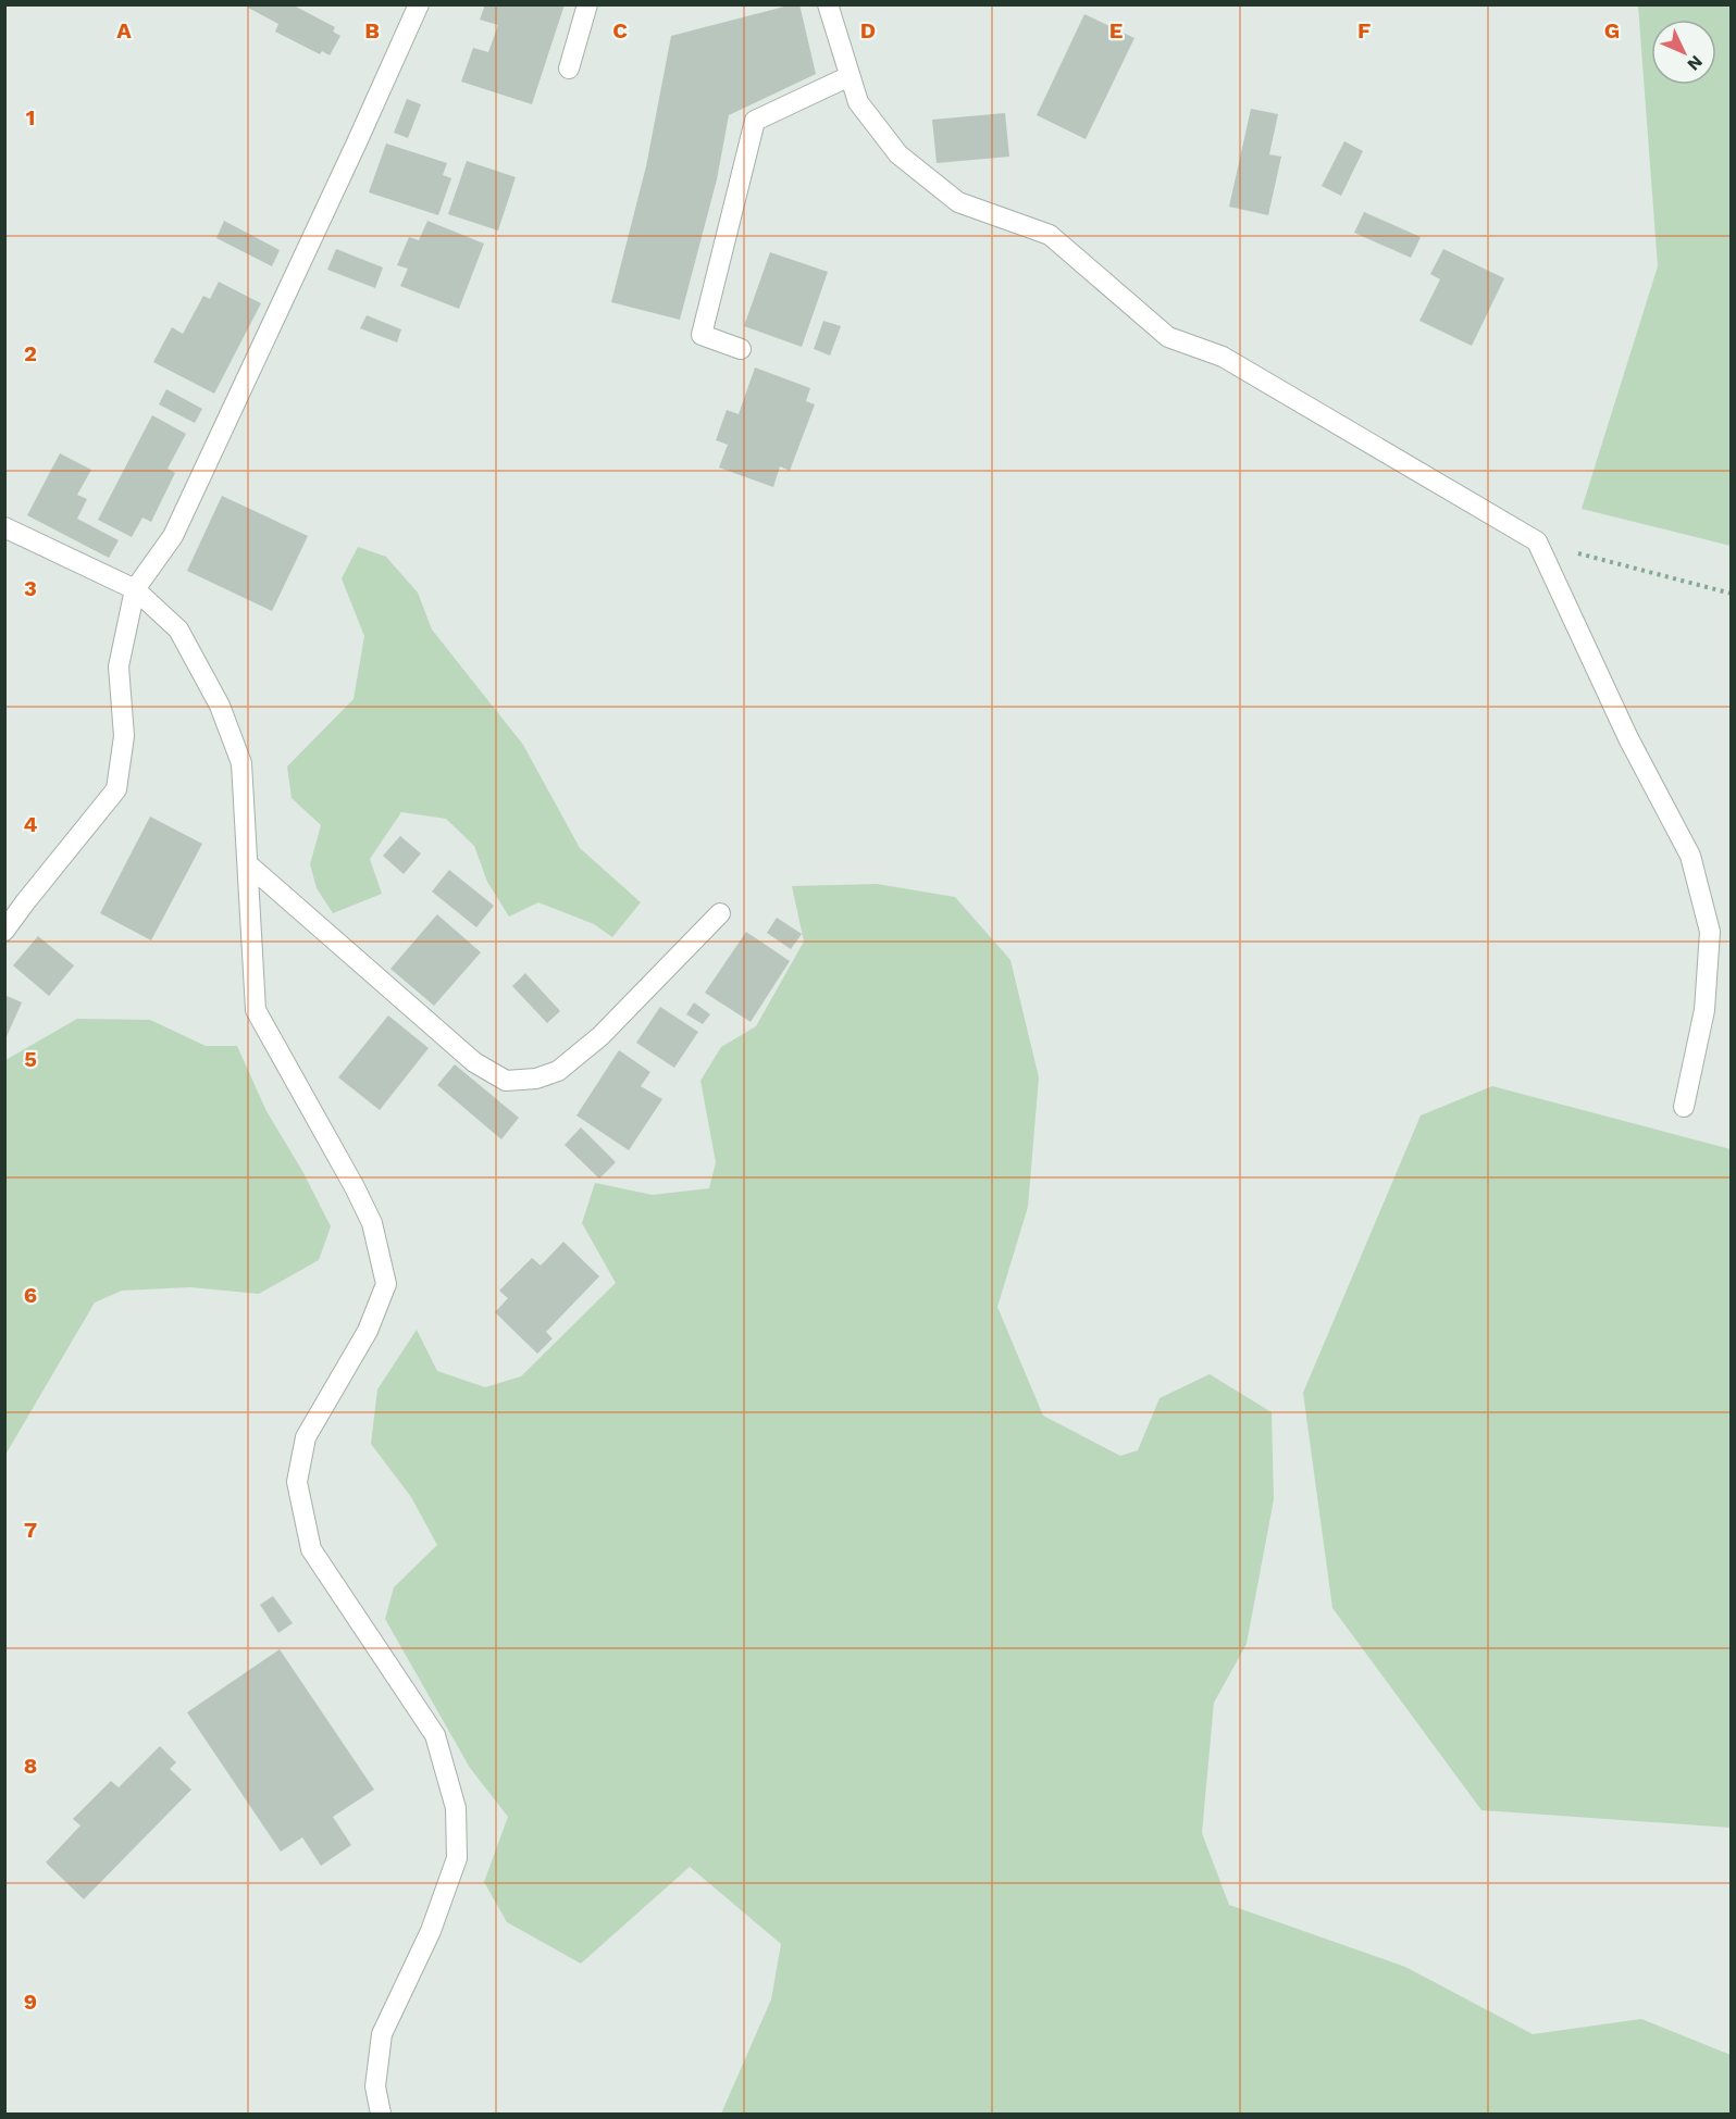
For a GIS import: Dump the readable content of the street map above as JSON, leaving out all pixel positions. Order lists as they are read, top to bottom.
{
  "north": "bottom right",
  "grid": {
    "columns": [
      "A",
      "B",
      "C",
      "D",
      "E",
      "F",
      "G"
    ],
    "rows": [
      "1",
      "2",
      "3",
      "4",
      "5",
      "6",
      "7",
      "8",
      "9"
    ]
  }
}
